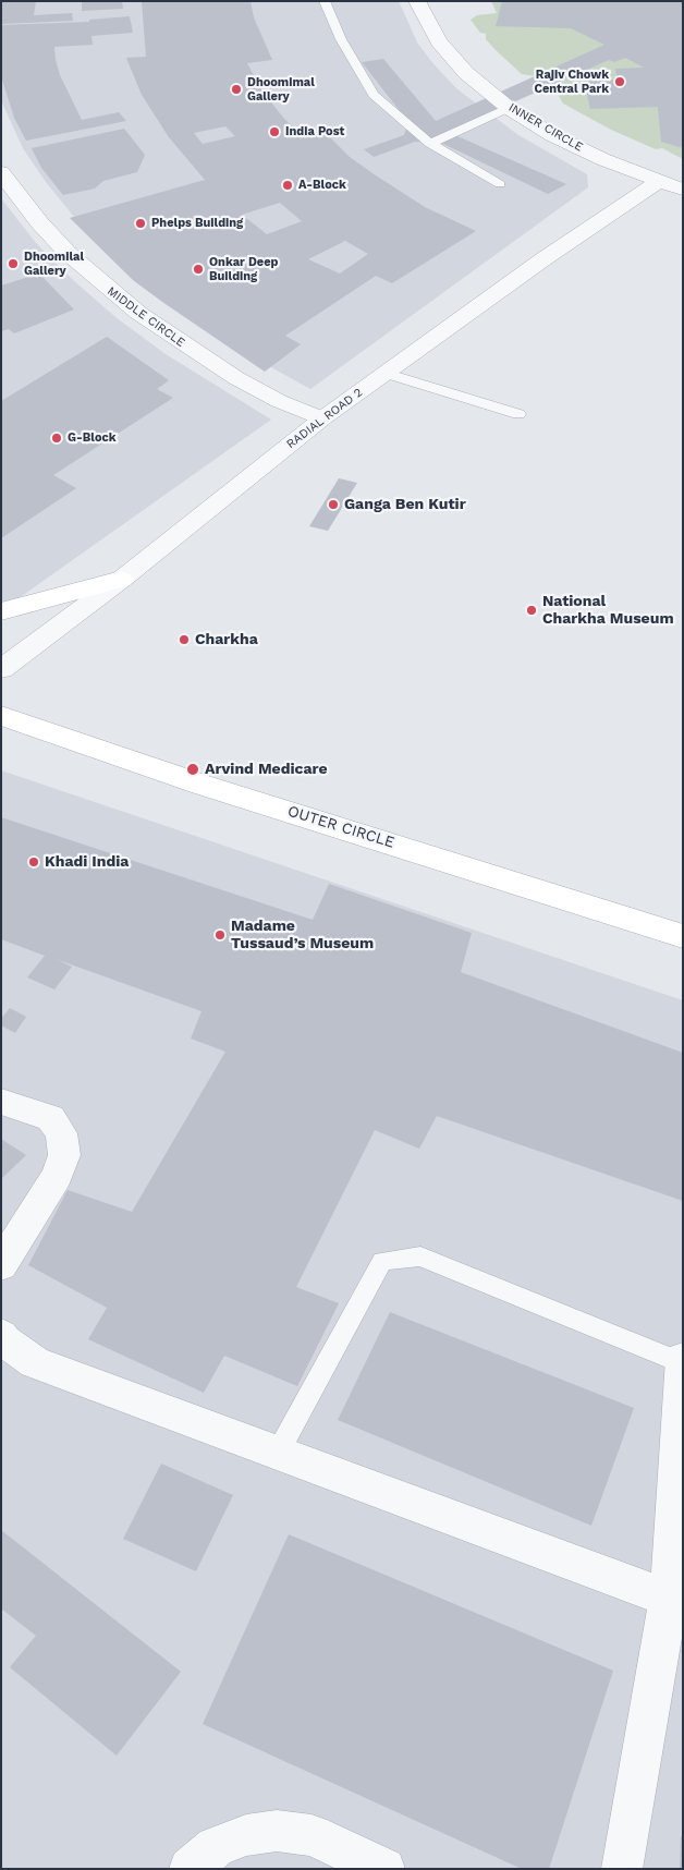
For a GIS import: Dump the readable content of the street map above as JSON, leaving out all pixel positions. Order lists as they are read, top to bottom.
{
  "streets": {
    "main road": ["OUTER CIRCLE"],
    "street": ["INNER CIRCLE", "MIDDLE CIRCLE", "RADIAL ROAD 2"]
  },
  "crossings": [
    ["INNER CIRCLE", "RADIAL ROAD 2"],
    ["MIDDLE CIRCLE", "RADIAL ROAD 2"]
  ],
  "places": [
    "Rajiv Chowk Central Park",
    "Dhoomimal Gallery",
    "India Post",
    "A-Block",
    "Phelps Building",
    "Dhoomilal Gallery",
    "Onkar Deep Building",
    "G-Block",
    "Ganga Ben Kutir",
    "National Charkha Museum",
    "Charkha",
    "Arvind Medicare",
    "Khadi India",
    "Madame Tussaud’s Museum"
  ]
}
